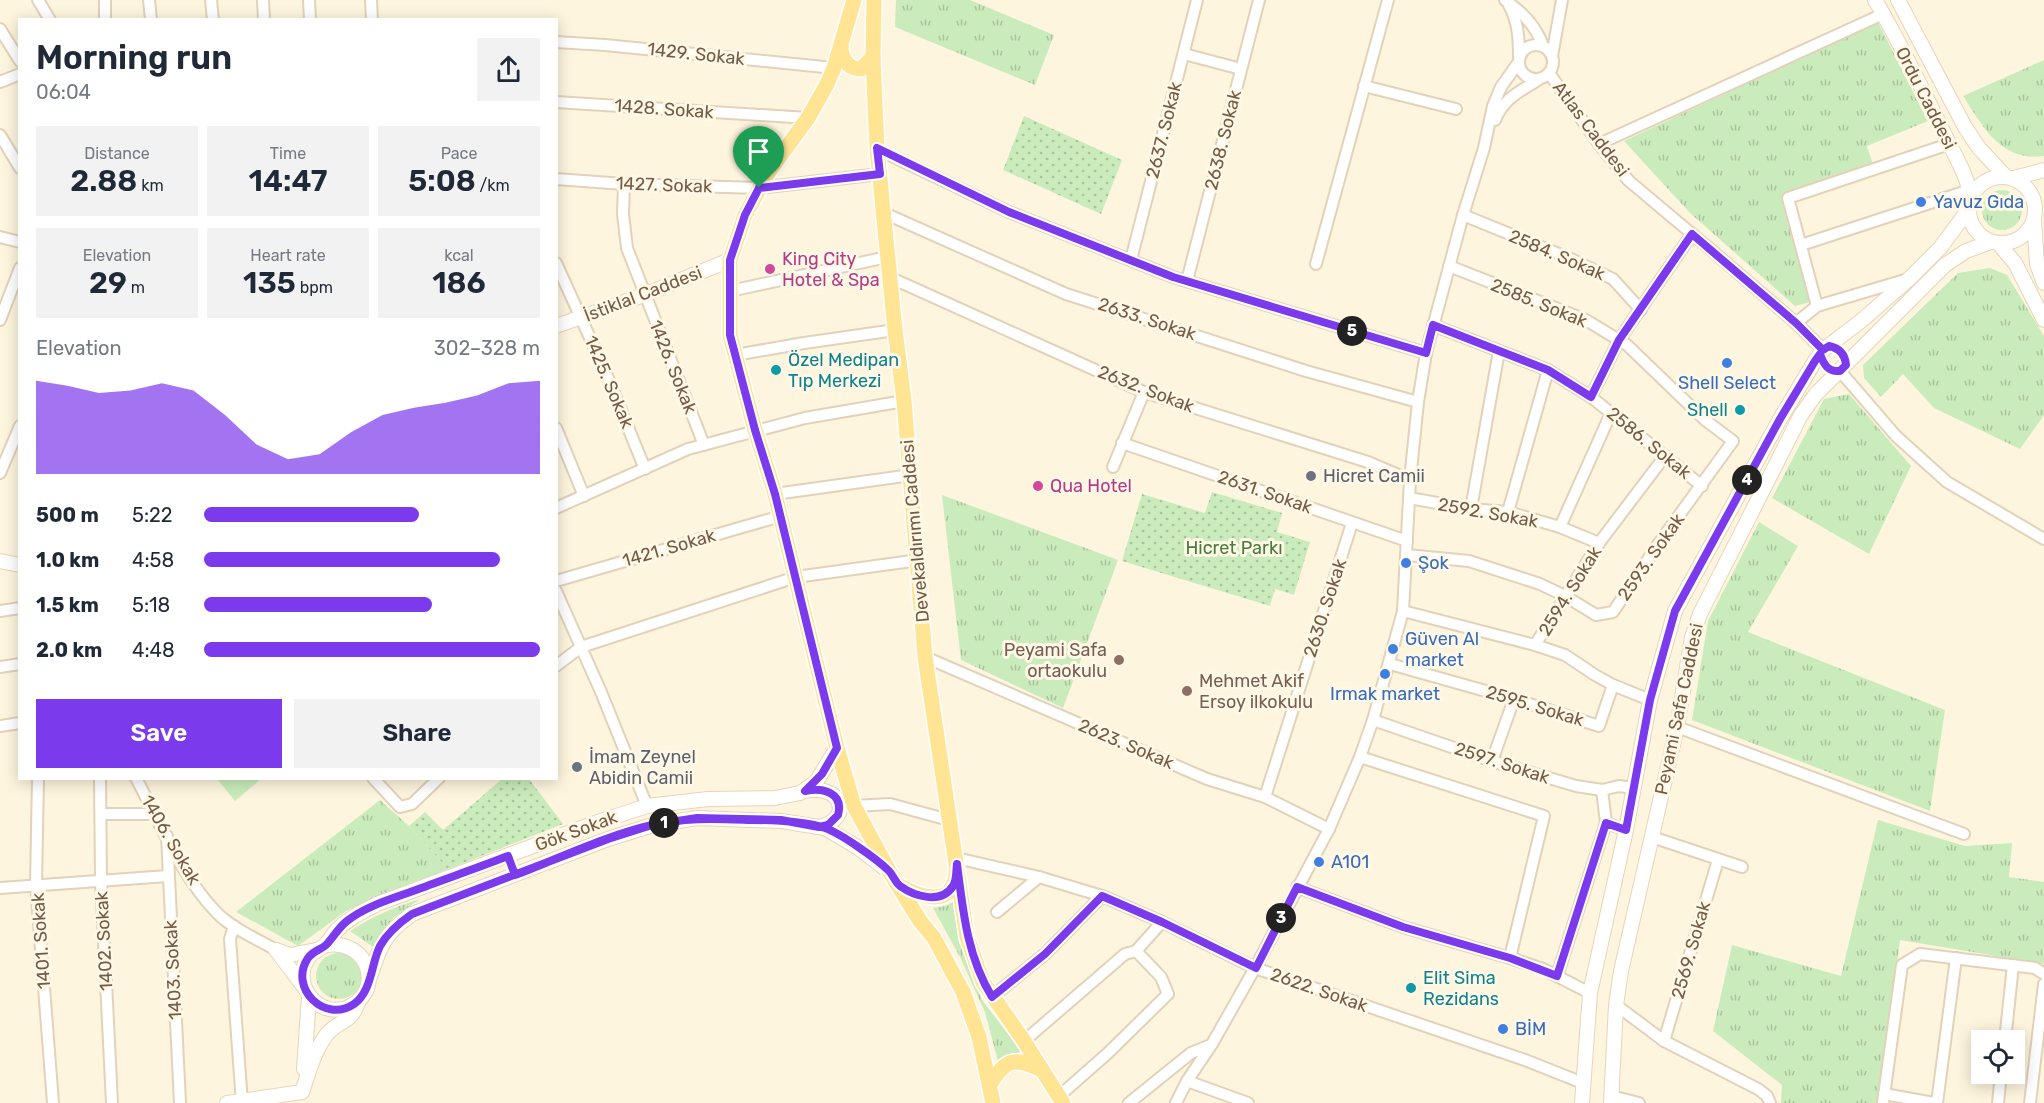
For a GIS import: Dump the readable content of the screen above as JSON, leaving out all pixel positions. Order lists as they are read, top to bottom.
{
  "streets": {
    "main road": [
      "Ordu Caddesi",
      "İstiklal Caddesi",
      "Devekaldırımı Caddesi",
      "Peyami Safa Caddesi",
      "Gök Sokak"
    ],
    "street": [
      "1429. Sokak",
      "1428. Sokak",
      "Atlas Caddesi",
      "2637. Sokak",
      "2638. Sokak",
      "1427. Sokak",
      "2584. Sokak",
      "2585. Sokak",
      "2633. Sokak",
      "1426. Sokak",
      "1425. Sokak",
      "2632. Sokak",
      "2586. Sokak",
      "2631. Sokak",
      "2592. Sokak",
      "1421. Sokak",
      "2593. Sokak",
      "2594. Sokak",
      "2630. Sokak",
      "2595. Sokak",
      "2623. Sokak",
      "2597. Sokak",
      "1406. Sokak",
      "1401. Sokak",
      "1402. Sokak",
      "2569. Sokak",
      "1403. Sokak",
      "2622. Sokak"
    ]
  },
  "crossings": [
    ["Ordu Caddesi", "Peyami Safa Caddesi"],
    ["Atlas Caddesi", "Peyami Safa Caddesi"],
    ["1427. Sokak", "1426. Sokak"],
    ["1427. Sokak", "Devekaldırımı Caddesi"],
    ["İstiklal Caddesi", "1426. Sokak"],
    ["İstiklal Caddesi", "1425. Sokak"],
    ["2585. Sokak", "2593. Sokak"],
    ["2633. Sokak", "Devekaldırımı Caddesi"],
    ["2632. Sokak", "Devekaldırımı Caddesi"],
    ["2586. Sokak", "2593. Sokak"],
    ["2586. Sokak", "2594. Sokak"],
    ["2631. Sokak", "2630. Sokak"],
    ["2592. Sokak", "2594. Sokak"],
    ["Devekaldırımı Caddesi", "2623. Sokak"],
    ["Devekaldırımı Caddesi", "2622. Sokak"],
    ["2593. Sokak", "2594. Sokak"],
    ["2630. Sokak", "2623. Sokak"],
    ["Peyami Safa Caddesi", "2597. Sokak"],
    ["Peyami Safa Caddesi", "2622. Sokak"],
    ["1406. Sokak", "1403. Sokak"]
  ],
  "parks": ["Hicret Parkı"],
  "places": [
    "Yavuz Gıda",
    "King City Hotel & Spa",
    "Shell Select",
    "Özel Medipan Tıp Merkezi",
    "Shell",
    "Hicret Camii",
    "Qua Hotel",
    "Şok",
    "Güven Al market",
    "Peyami Safa ortaokulu",
    "Irmak market",
    "Mehmet Akif Ersoy ilkokulu",
    "İmam Zeynel Abidin Camii",
    "A101",
    "Elit Sima Rezidans",
    "BİM"
  ],
  "page": {
    "heading": ["Morning run", "06:04"],
    "stats": [
      ["Distance", "2.88 km"],
      ["Time", "14:47"],
      ["Pace", "5:08 /km"],
      ["Elevation", "29 m"],
      ["Heart rate", "135 bpm"],
      ["kcal", "186"]
    ],
    "pins": [
      "5",
      "4",
      "1",
      "3"
    ],
    "chart": ["Elevation", "302–328 m"],
    "list": [
      {
        "name": "500 m",
        "note": "5:22"
      },
      {
        "name": "1.0 km",
        "note": "4:58"
      },
      {
        "name": "1.5 km",
        "note": "5:18"
      },
      {
        "name": "2.0 km",
        "note": "4:48"
      }
    ],
    "buttons": ["Save", "Share"]
  }
}
